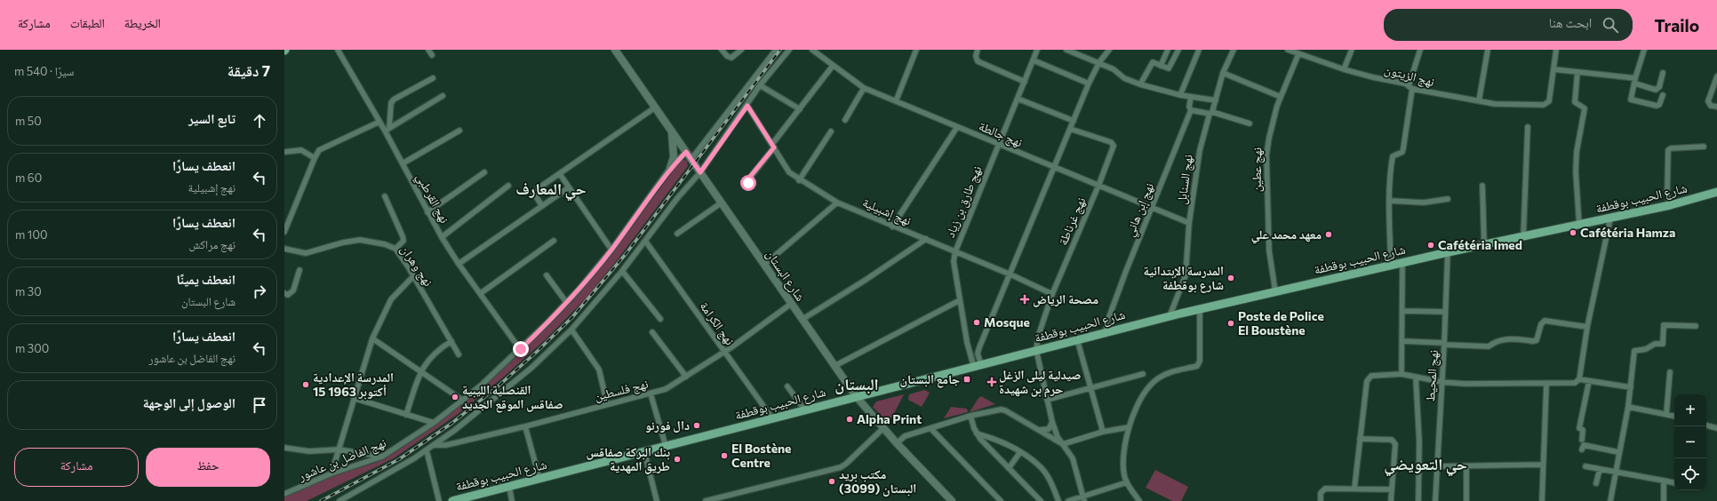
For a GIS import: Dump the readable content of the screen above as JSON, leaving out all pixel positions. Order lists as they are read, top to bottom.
{
  "streets": {
    "main road": ["شارع الحبيب بوقطفة", "شارع البستان"],
    "street": [
      "نهج الزيتون",
      "نهج جالطة",
      "نهج عطين",
      "نهج السنابل",
      "نهج القرطبي",
      "نهج طارق بن زياد",
      "نهج إبن هاني",
      "نهج إشبيلية",
      "نهج غرناطة",
      "نهج وهران",
      "نهج الكرامة",
      "نهج المحيط",
      "نهج فلسطين",
      "نهج الفاضل بن عاشور"
    ]
  },
  "crossings": [
    ["نهج الزيتون", "نهج عطين"],
    ["نهج جالطة", "نهج السنابل"],
    ["نهج جالطة", "نهج طارق بن زياد"],
    ["نهج جالطة", "نهج إبن هاني"],
    ["نهج جالطة", "نهج غرناطة"],
    ["نهج عطين", "شارع الحبيب بوقطفة"],
    ["نهج السنابل", "شارع الحبيب بوقطفة"],
    ["نهج القرطبي", "نهج الفاضل بن عاشور"],
    ["شارع الحبيب بوقطفة", "نهج طارق بن زياد"],
    ["شارع الحبيب بوقطفة", "نهج إبن هاني"],
    ["شارع الحبيب بوقطفة", "نهج غرناطة"],
    ["شارع الحبيب بوقطفة", "شارع البستان"],
    ["شارع الحبيب بوقطفة", "نهج الكرامة"],
    ["شارع الحبيب بوقطفة", "نهج المحيط"],
    ["نهج طارق بن زياد", "نهج إشبيلية"],
    ["نهج إشبيلية", "نهج غرناطة"],
    ["شارع البستان", "نهج فلسطين"],
    ["شارع البستان", "نهج الفاضل بن عاشور"],
    ["نهج الكرامة", "نهج فلسطين"]
  ],
  "districts": ["حي المعارف", "البستان", "حي التعويضي"],
  "places": {
    "other": [
      "Cafétéria Hamza",
      "معهد محمد علي",
      "Cafétéria Imed",
      "المدرسة الإبتدائية شارع بوقطفة",
      "Mosque",
      "Poste de Police El Boustène",
      "المدرسة الإعدادية 15 أكتوبر 1963",
      "القنصلية الليبية صفاقس الموقع الجديد",
      "Alpha Print",
      "دال فورنو",
      "El Bostène Centre",
      "بنك البركة صفاقس طريق المهدية",
      "مكتب بريد البستان (3099)"
    ],
    "health": ["مصحة الرياض", "صيدلية ليلى الزغل حرم بن شهيدة"],
    "transit": ["جامع البستان"]
  },
  "page": {
    "header": "Trailo",
    "search": "ابحث هنا",
    "nav": ["الخريطة", "الطبقات", "مشاركة"],
    "heading": ["7 دقيقة", "سيرًا · 540 m"],
    "list": [
      ["تابع السير", "50 m"],
      ["انعطف يسارًا", "نهج إشبيلية", "60 m"],
      ["انعطف يسارًا", "نهج مراكش", "100 m"],
      ["انعطف يمينًا", "شارع البستان", "30 m"],
      ["انعطف يسارًا", "نهج الفاضل بن عاشور", "300 m"],
      "الوصول إلى الوجهة"
    ],
    "map_buttons": ["+", "−"],
    "buttons": ["حفظ", "مشاركة"]
  }
}
